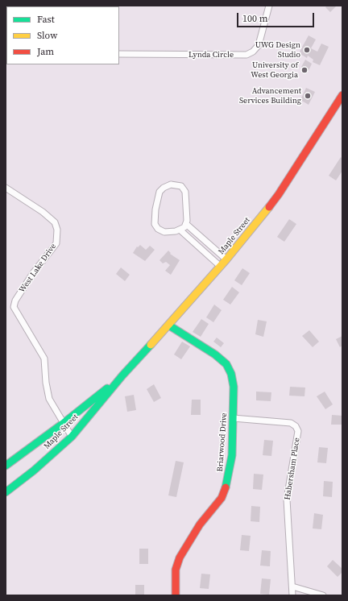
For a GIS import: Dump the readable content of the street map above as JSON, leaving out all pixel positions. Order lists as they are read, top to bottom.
{
  "streets": {
    "main road": ["Maple Street", "Briarwood Drive"],
    "street": ["Lynda Circle", "West Lake Drive", "Habersham Place"]
  },
  "crossings": [
    ["Maple Street", "West Lake Drive"],
    ["Maple Street", "Briarwood Drive"],
    ["Briarwood Drive", "Habersham Place"]
  ],
  "places": ["UWG Design Studio", "University of West Georgia", "Advancement Services Building"],
  "legend": ["Fast", "Slow", "Jam"],
  "scale_bar": "100 m"
}
